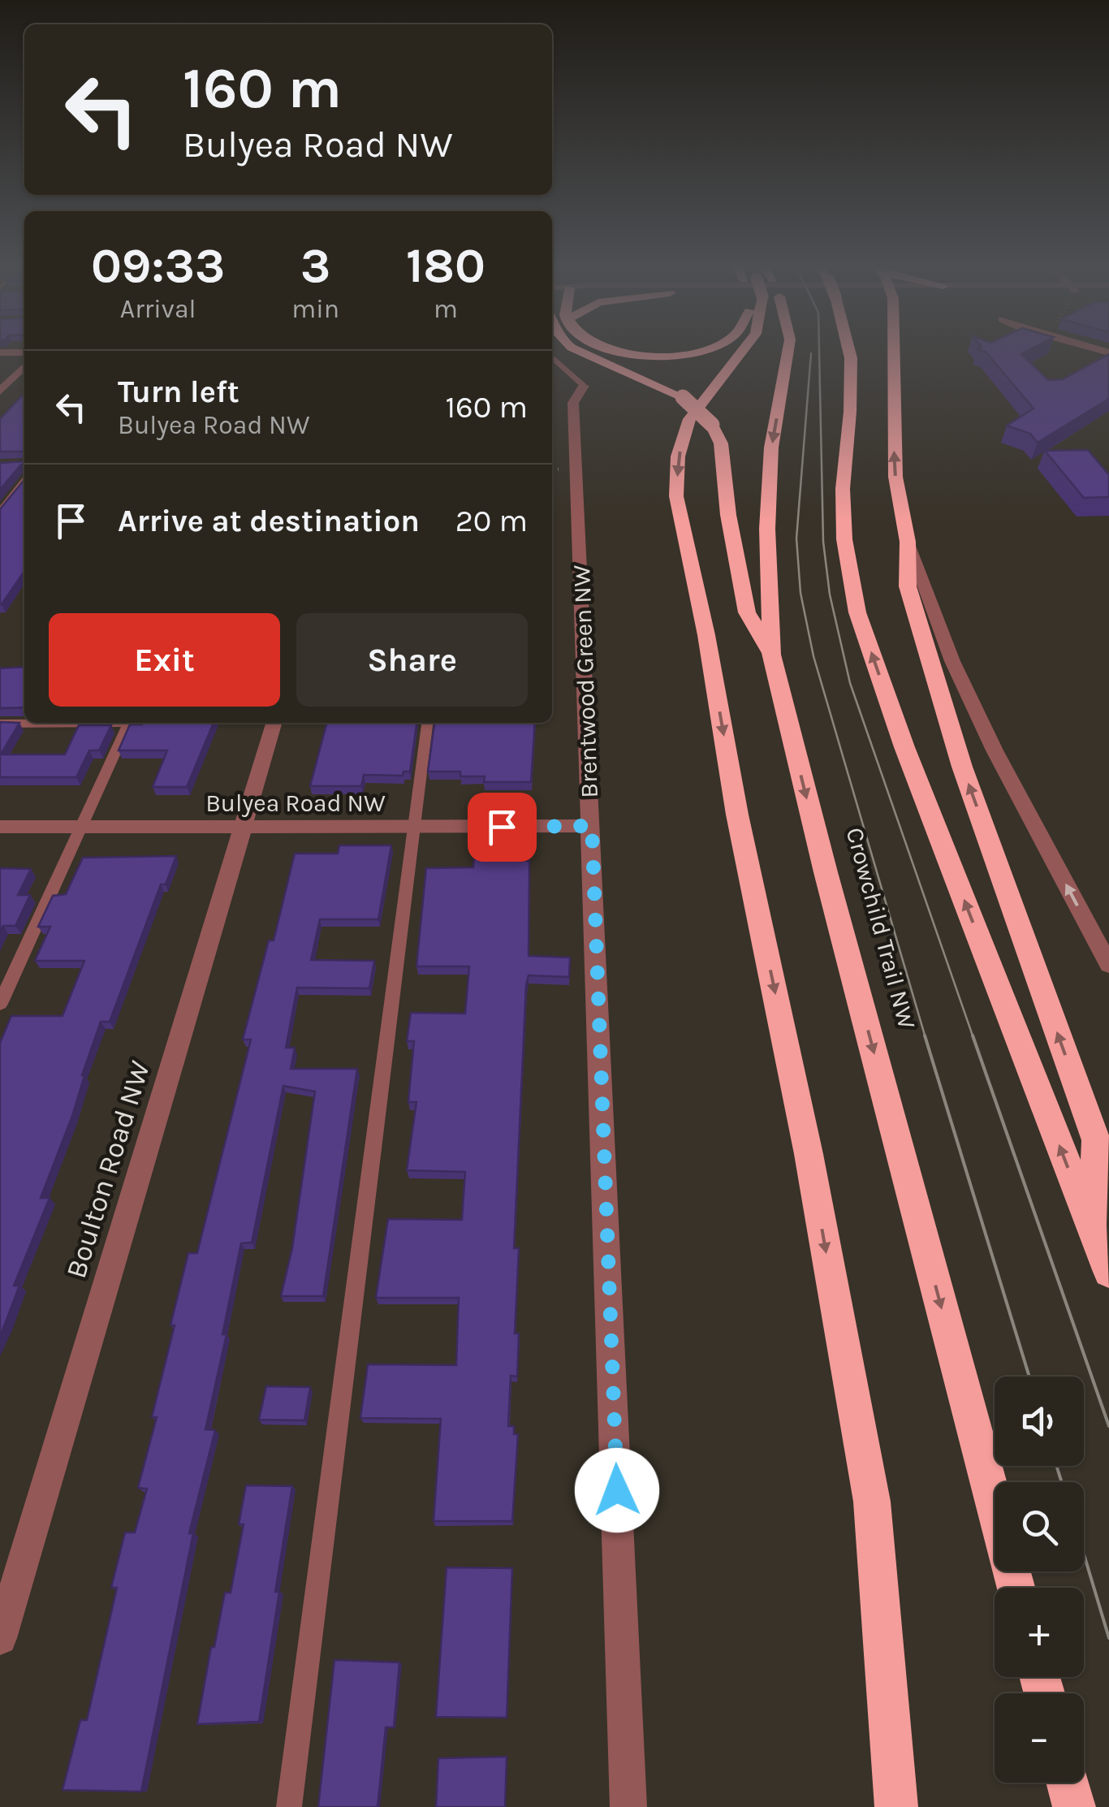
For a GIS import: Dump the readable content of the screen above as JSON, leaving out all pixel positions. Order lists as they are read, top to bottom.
{
  "streets": {
    "highway": ["Crowchild Trail NW"],
    "street": ["Brentwood Green NW", "Bulyea Road NW", "Boulton Road NW"]
  },
  "crossings": [
    ["Brentwood Green NW", "Bulyea Road NW"],
    ["Bulyea Road NW", "Boulton Road NW"]
  ],
  "page": {
    "turn": ["160 m", "Bulyea Road NW"],
    "eta": [
      "09:33",
      "Arrival",
      "3",
      "min",
      "180",
      "m"
    ],
    "list": [
      {
        "name": "Turn left",
        "note": "Bulyea Road NW",
        "value": "160 m"
      },
      {
        "name": "Arrive at destination",
        "value": "20 m"
      }
    ],
    "buttons": ["Exit", "Share"],
    "map_buttons": ["+", "−"]
  }
}
